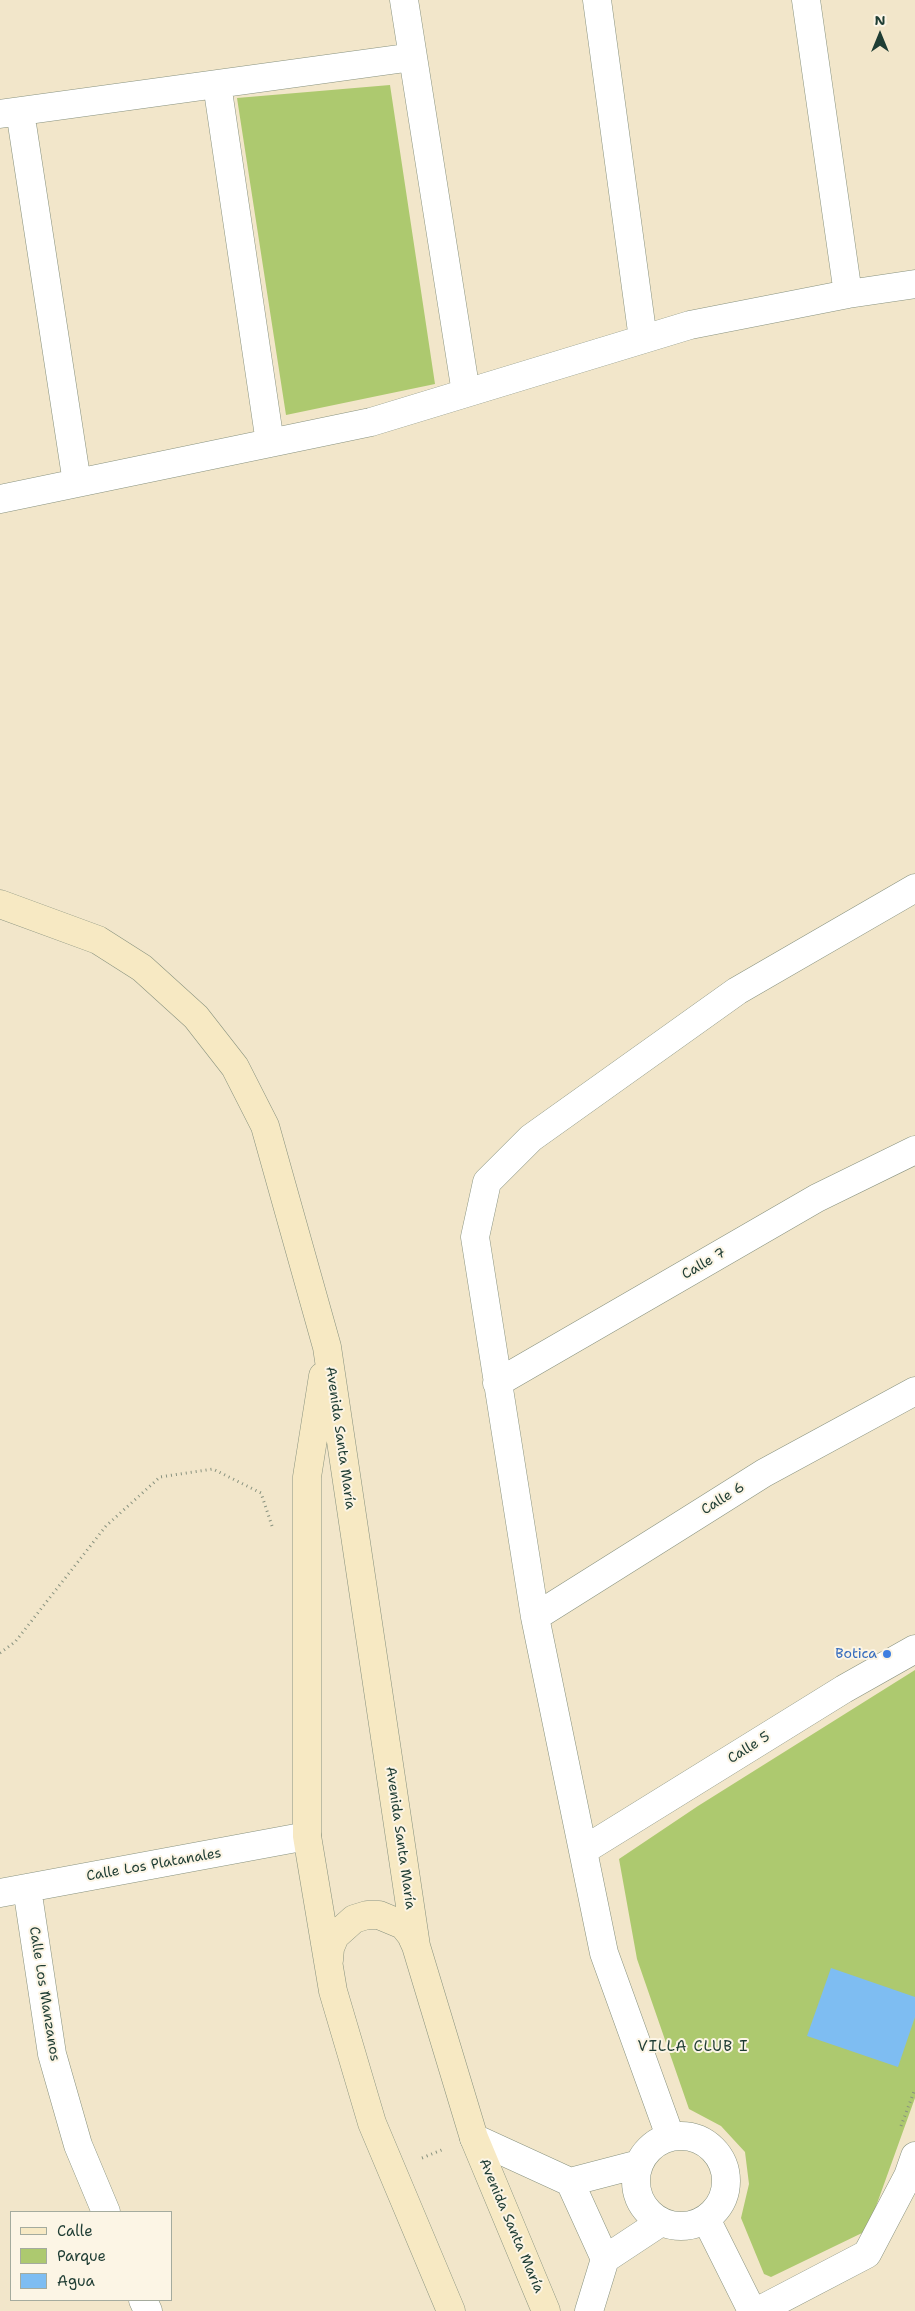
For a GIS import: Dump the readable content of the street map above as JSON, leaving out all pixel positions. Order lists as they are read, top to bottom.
{
  "streets": {
    "main road": ["Avenida Santa María"],
    "street": [
      "Calle 7",
      "Calle 6",
      "Calle 5",
      "Calle Los Platanales",
      "Calle Los Manzanos"
    ]
  },
  "crossings": [
    ["Avenida Santa María", "Calle Los Platanales"],
    ["Calle Los Platanales", "Calle Los Manzanos"]
  ],
  "districts": ["VILLA CLUB I"],
  "places": ["Botica"],
  "legend": ["Calle", "Parque", "Agua"],
  "north": "top"
}
